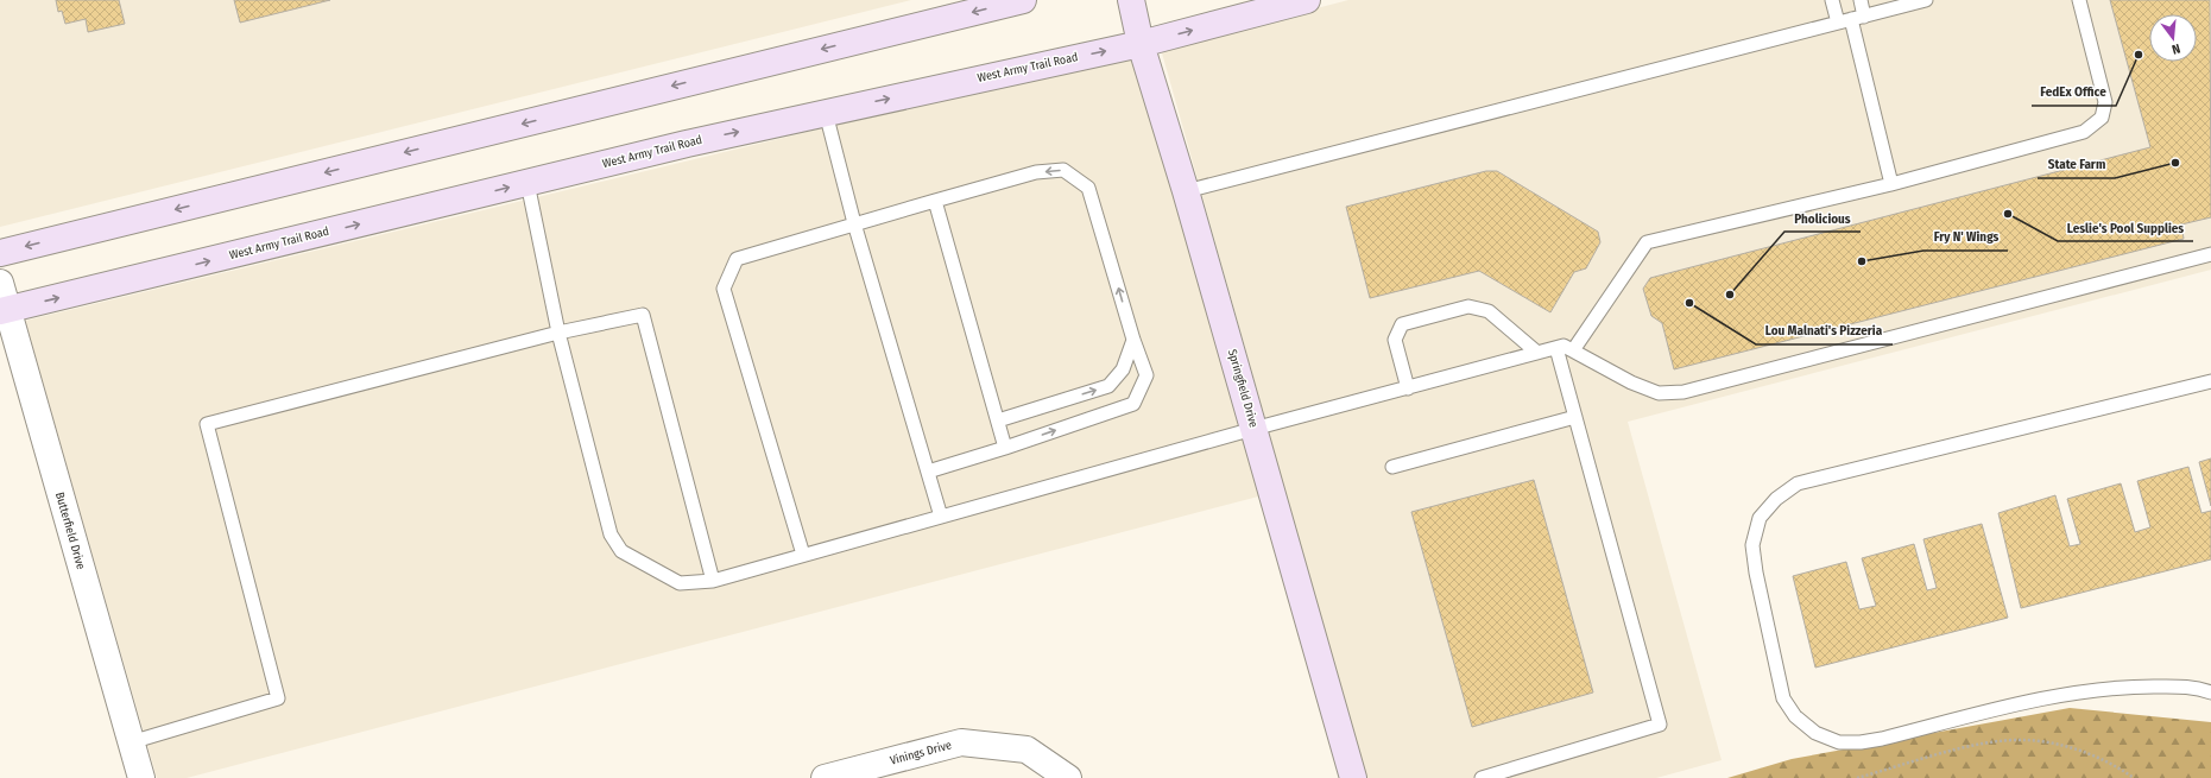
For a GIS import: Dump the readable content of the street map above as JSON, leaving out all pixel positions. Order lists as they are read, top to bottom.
{
  "streets": {
    "main road": ["West Army Trail Road", "Springfield Drive"],
    "street": ["Butterfield Drive", "Vinings Drive"]
  },
  "crossings": [
    ["West Army Trail Road", "Springfield Drive"],
    ["West Army Trail Road", "Butterfield Drive"]
  ],
  "places": [
    "FedEx Office",
    "State Farm",
    "Leslie's Pool Supplies",
    "Fry N' Wings",
    "Pholicious",
    "Lou Malnati's Pizzeria"
  ],
  "north": "bottom"
}
